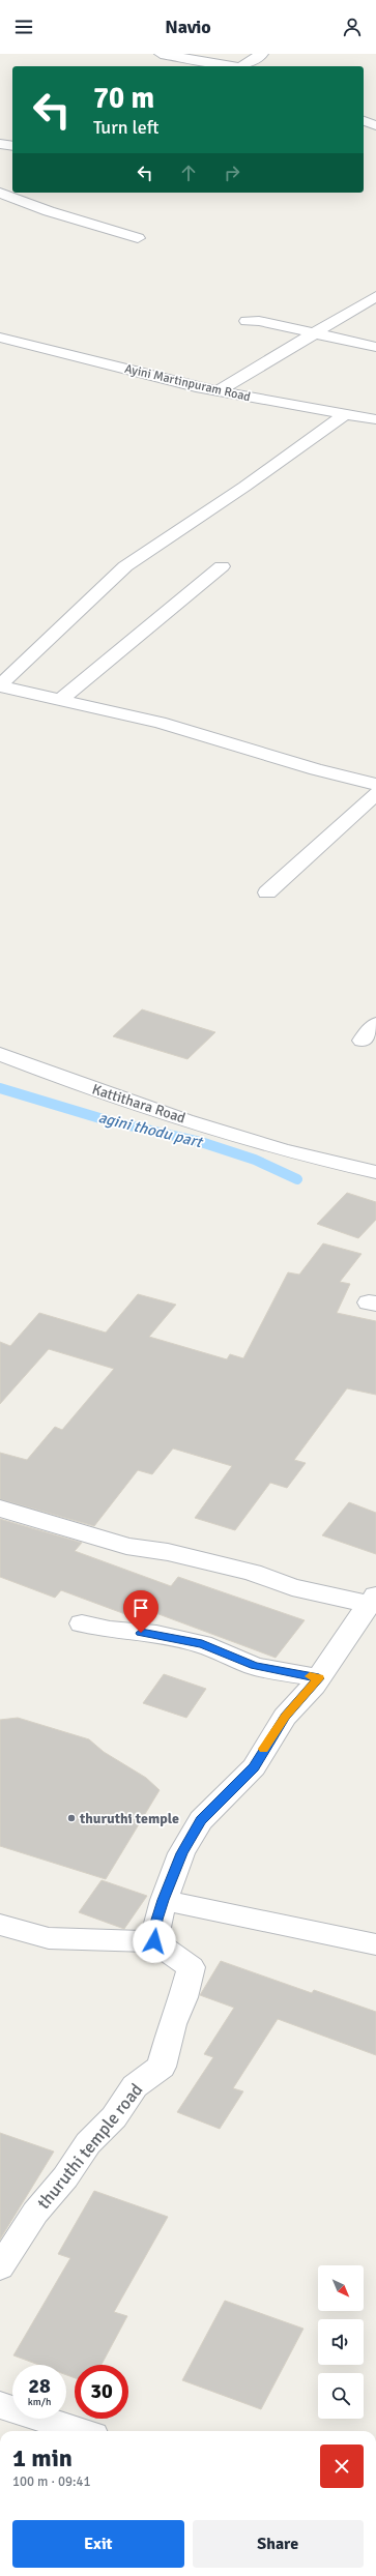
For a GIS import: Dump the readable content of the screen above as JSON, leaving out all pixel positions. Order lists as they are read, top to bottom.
{
  "streets": {
    "street": ["Ayini Martinpuram Road", "Kattithara Road", "thuruthi temple road"]
  },
  "water": ["agini thodu part"],
  "places": ["thuruthi temple"],
  "north": "bottom right",
  "page": {
    "header": "Navio",
    "turn": ["70 m", "Turn left"],
    "speed": "28 km/h",
    "limit": "30",
    "heading": ["1 min", "100 m · 09:41"],
    "buttons": ["Exit", "Share"]
  }
}
